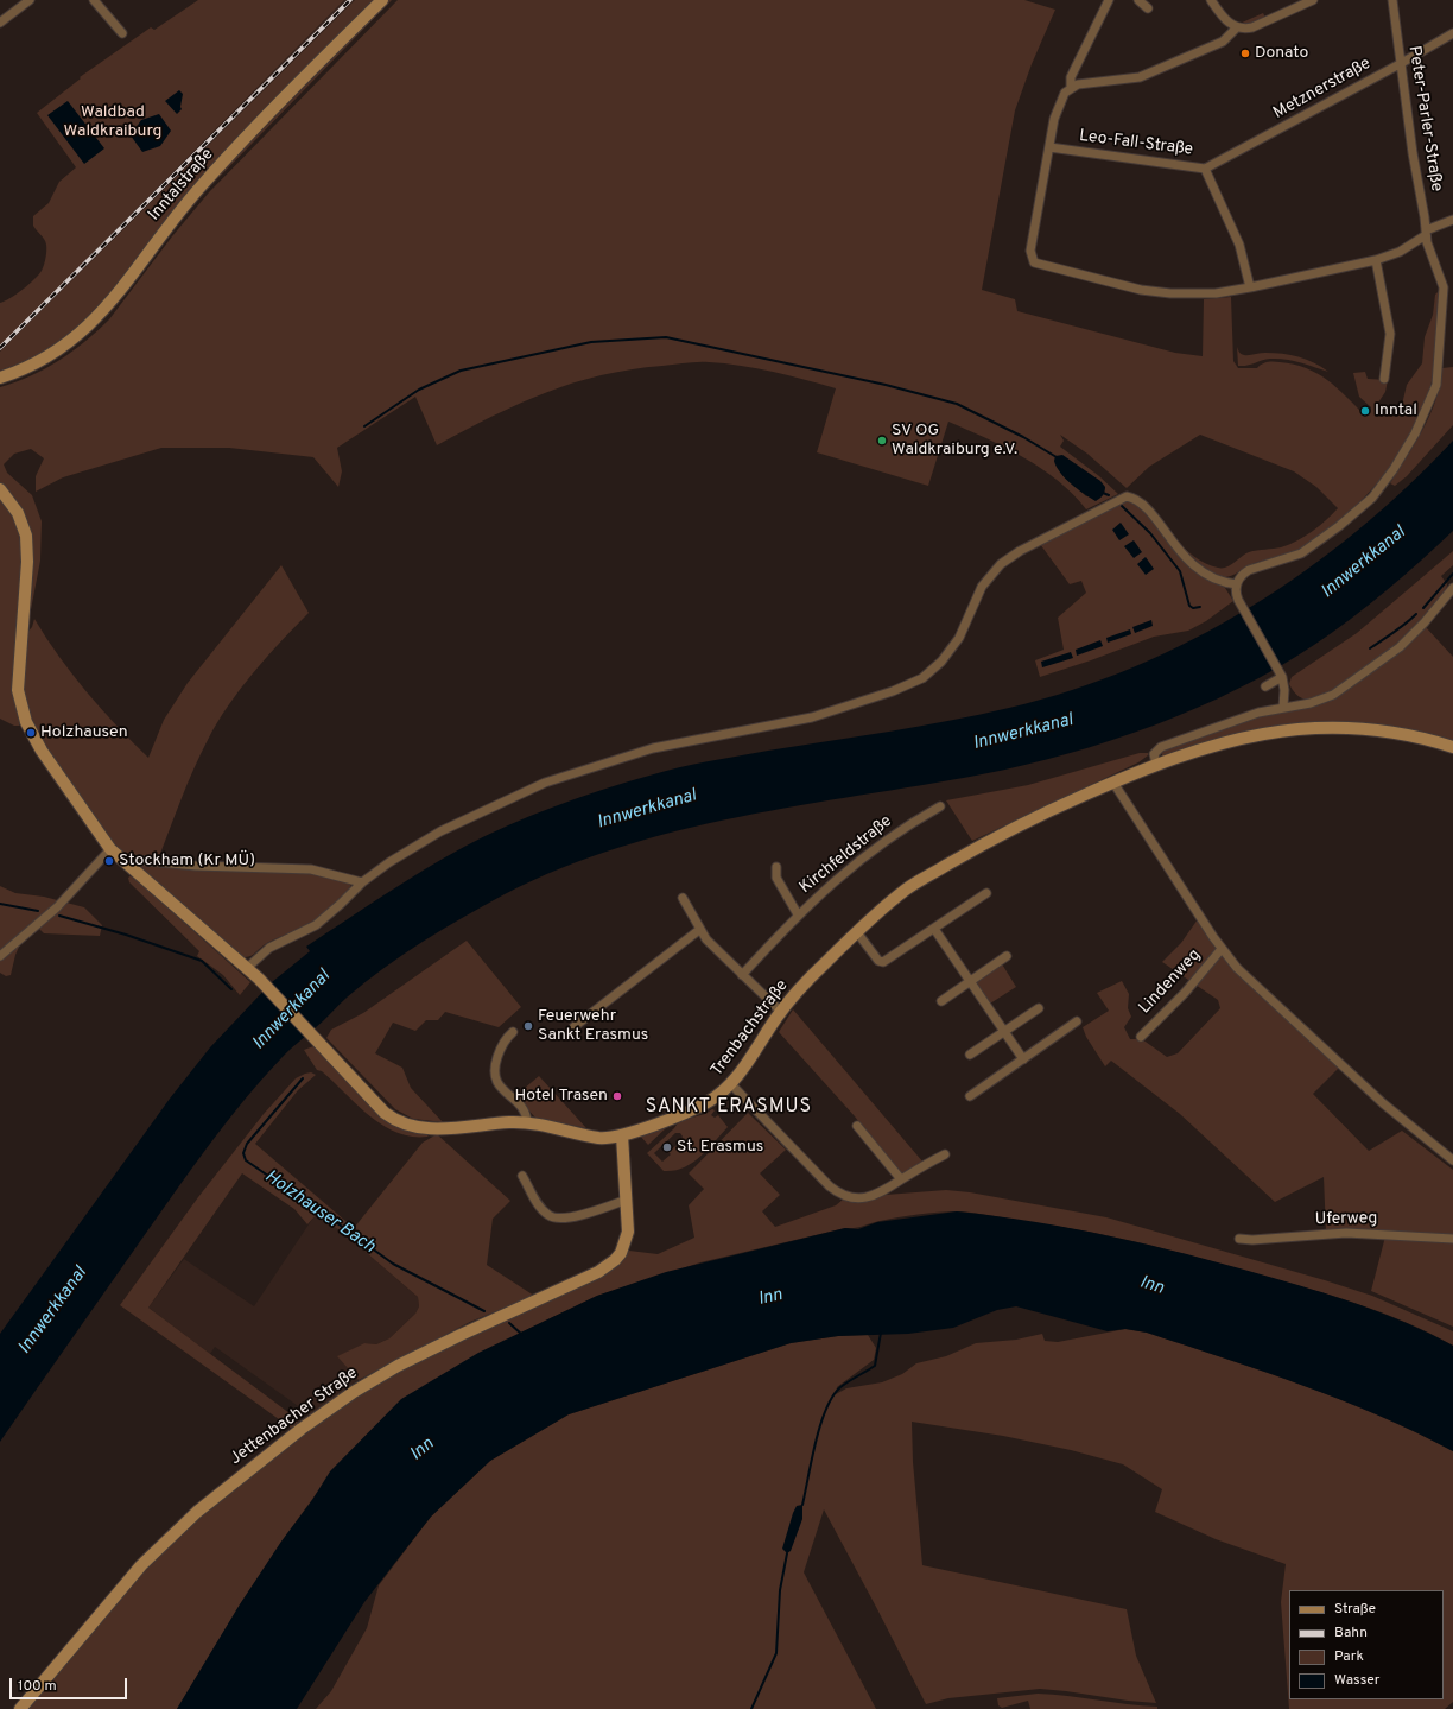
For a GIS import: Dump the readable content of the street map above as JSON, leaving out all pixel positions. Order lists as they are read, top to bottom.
{
  "streets": {
    "street": [
      "Metznerstraße",
      "Peter-Parler-Straße",
      "Leo-Fall-Straße",
      "Inntalstraße",
      "Kirchfeldstraße",
      "Lindenweg",
      "Trenbachstraße",
      "Uferweg",
      "Jettenbacher Straße"
    ]
  },
  "crossings": [
    ["Metznerstraße", "Peter-Parler-Straße"],
    ["Metznerstraße", "Leo-Fall-Straße"],
    ["Trenbachstraße", "Jettenbacher Straße"]
  ],
  "districts": ["SANKT ERASMUS"],
  "water": ["Innwerkkanal", "Holzhauser Bach", "Inn"],
  "parks": ["Waldbad Waldkraiburg"],
  "places": [
    "Donato",
    "Inntal",
    "SV OG Waldkraiburg e.V.",
    "Holzhausen",
    "Stockham (Kr MÜ)",
    "Feuerwehr Sankt Erasmus",
    "Hotel Trasen",
    "St. Erasmus"
  ],
  "legend": [
    "Straße",
    "Bahn",
    "Park",
    "Wasser"
  ],
  "scale_bar": "100 m"
}
